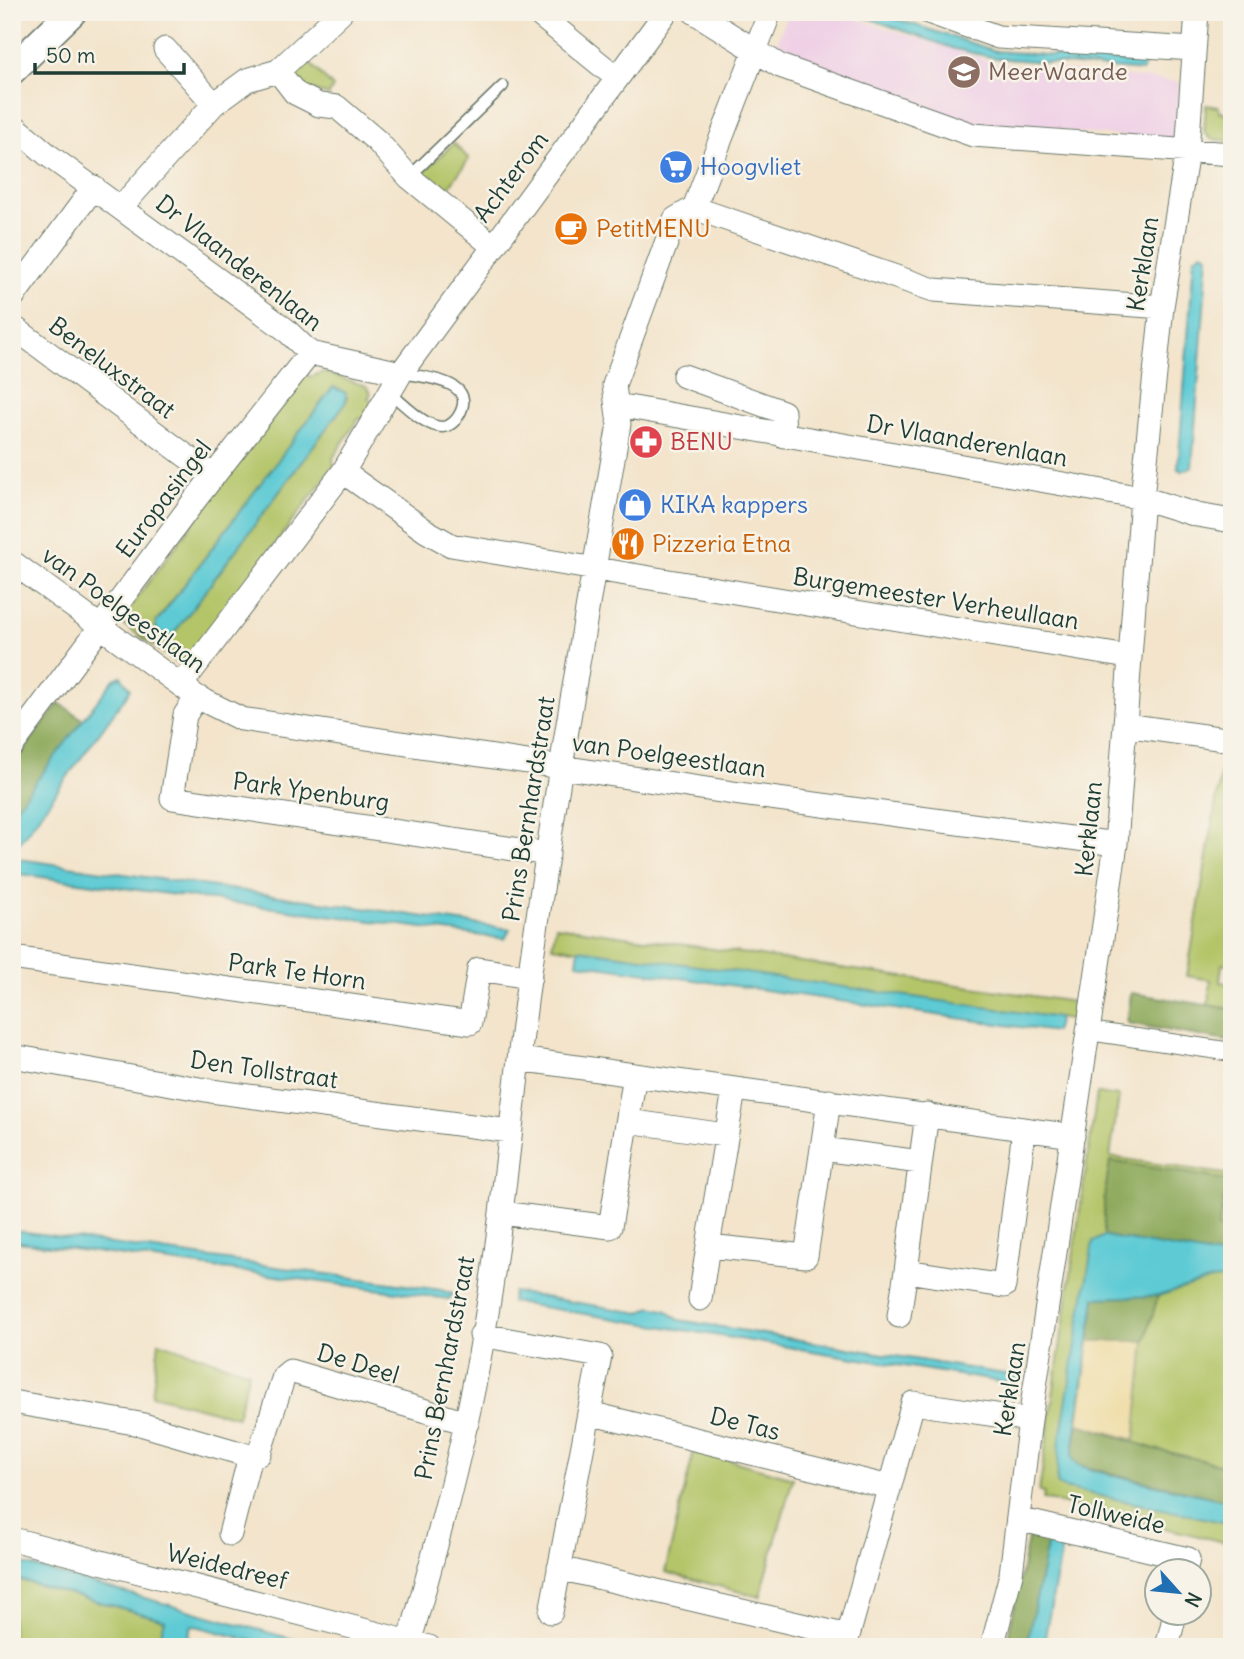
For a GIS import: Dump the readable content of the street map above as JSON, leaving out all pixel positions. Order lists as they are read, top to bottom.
{
  "streets": {
    "street": [
      "Achterom",
      "Dr Vlaanderenlaan",
      "Kerklaan",
      "Beneluxstraat",
      "Europasingel",
      "Burgemeester Verheullaan",
      "van Poelgeestlaan",
      "Park Ypenburg",
      "Prins Bernhardstraat",
      "Park Te Horn",
      "Den Tollstraat",
      "De Deel",
      "De Tas",
      "Tollweide",
      "Weidedreef"
    ]
  },
  "crossings": [
    ["Achterom", "Dr Vlaanderenlaan"],
    ["Dr Vlaanderenlaan", "Kerklaan"],
    ["Dr Vlaanderenlaan", "Europasingel"],
    ["Dr Vlaanderenlaan", "Prins Bernhardstraat"],
    ["Kerklaan", "Burgemeester Verheullaan"],
    ["Kerklaan", "van Poelgeestlaan"],
    ["Kerklaan", "Tollweide"],
    ["Beneluxstraat", "Europasingel"],
    ["Europasingel", "van Poelgeestlaan"],
    ["Burgemeester Verheullaan", "Prins Bernhardstraat"],
    ["van Poelgeestlaan", "Park Ypenburg"],
    ["van Poelgeestlaan", "Prins Bernhardstraat"],
    ["Park Ypenburg", "Prins Bernhardstraat"],
    ["Prins Bernhardstraat", "Park Te Horn"],
    ["Prins Bernhardstraat", "Den Tollstraat"],
    ["Prins Bernhardstraat", "De Deel"],
    ["Prins Bernhardstraat", "Weidedreef"]
  ],
  "places": {
    "school or university": ["MeerWaarde"],
    "supermarket": ["Hoogvliet"],
    "cafe": ["PetitMENU"],
    "pharmacy": ["BENU"],
    "shop": ["KIKA kappers"],
    "restaurant": ["Pizzeria Etna"]
  },
  "scale_bar": "50 m",
  "north": "bottom right"
}
